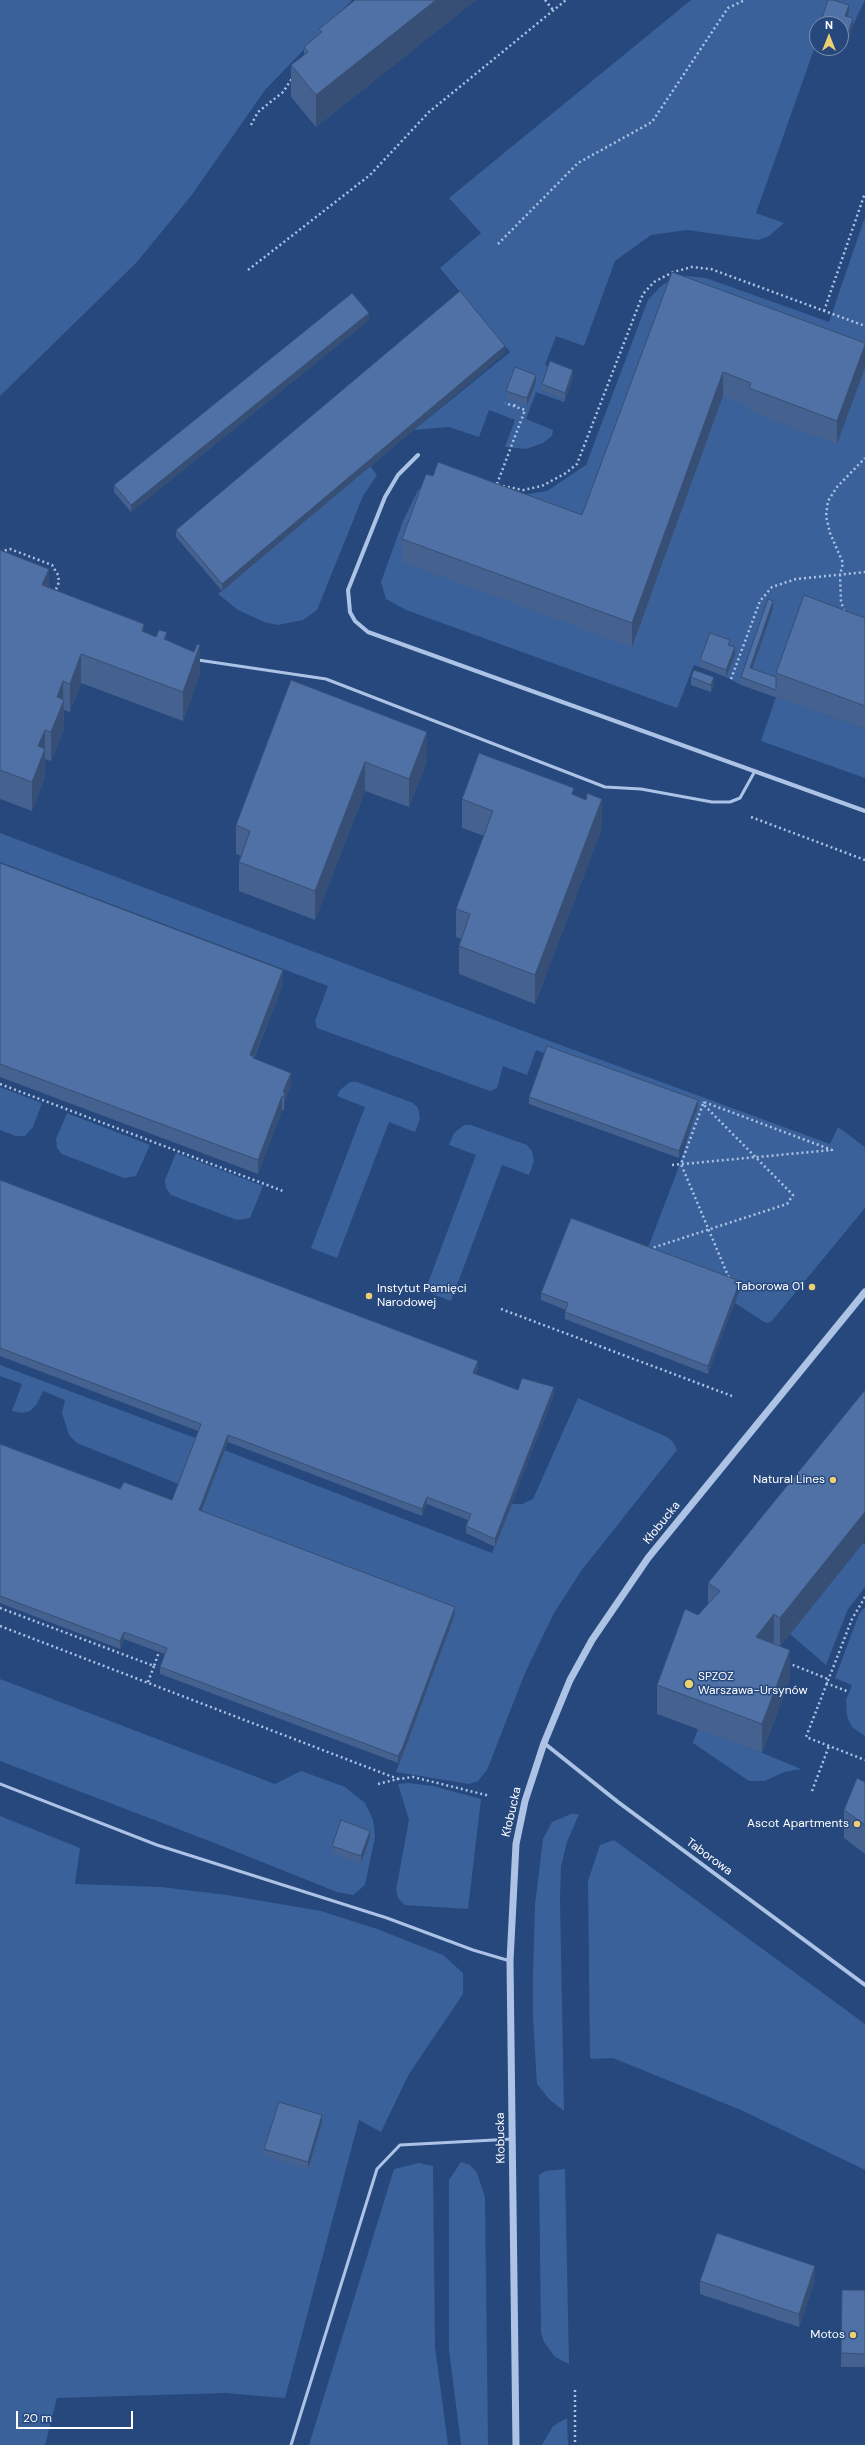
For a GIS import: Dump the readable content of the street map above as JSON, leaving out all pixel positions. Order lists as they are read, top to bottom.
{
  "streets": {
    "street": ["Kłobucka", "Taborowa"]
  },
  "crossings": [
    ["Kłobucka", "Taborowa"]
  ],
  "places": [
    "Taborowa 01",
    "Instytut Pamięci Narodowej",
    "Natural Lines",
    "SPZOZ Warszawa-Ursynów",
    "Ascot Apartments",
    "Motos"
  ],
  "scale_bar": "20 m",
  "north": "top"
}
